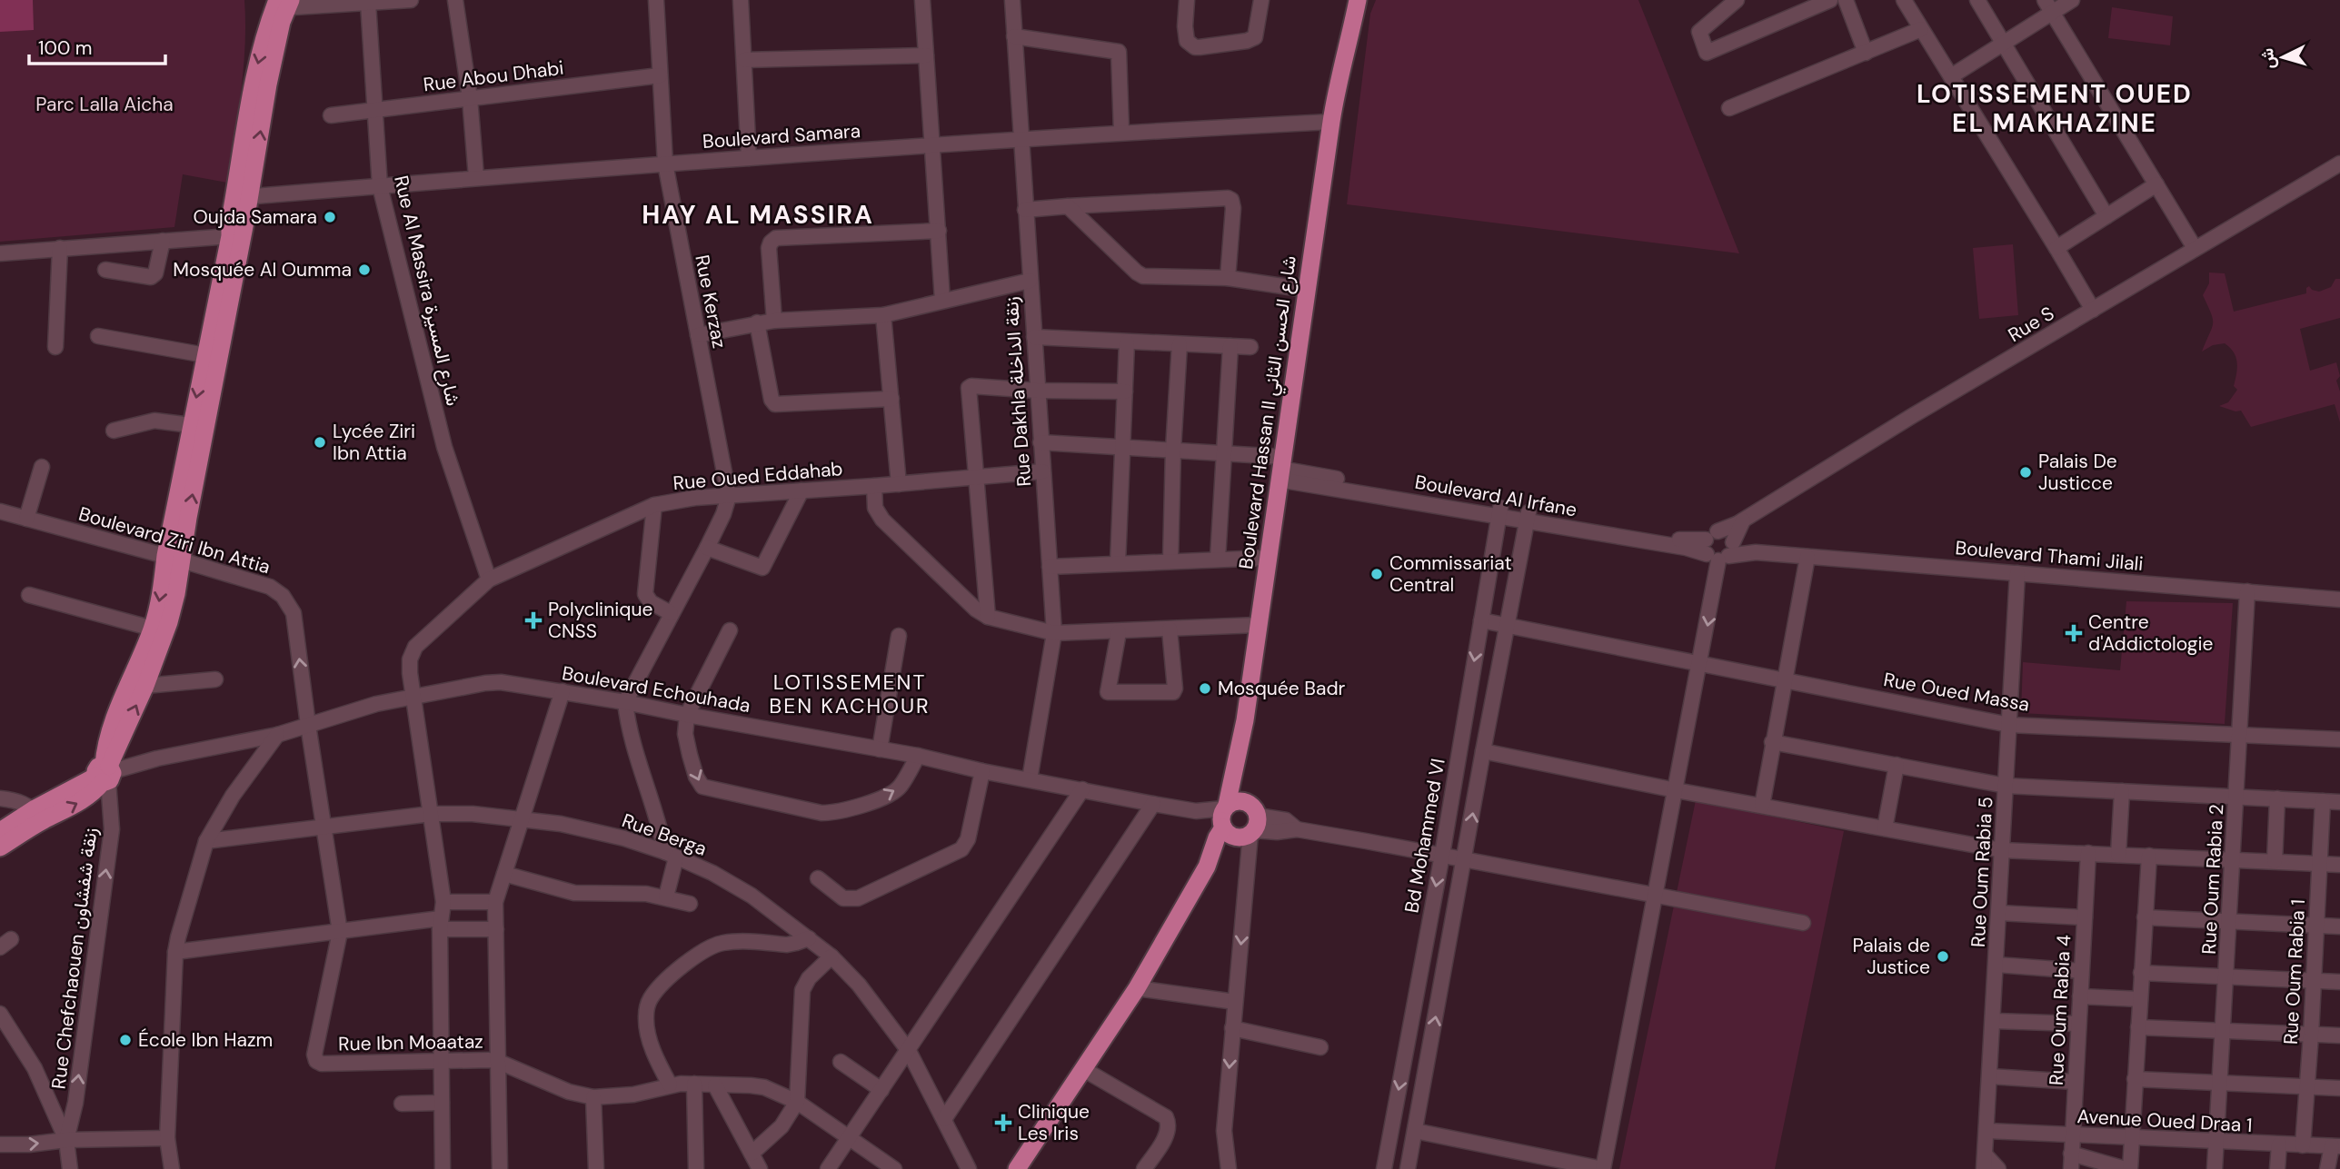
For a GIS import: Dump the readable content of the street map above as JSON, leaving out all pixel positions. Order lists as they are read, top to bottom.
{
  "streets": {
    "main road": ["Boulevard Hassan II شارع الحسن الثاني"],
    "street": [
      "Rue Abou Dhabi",
      "Boulevard Samara",
      "Rue Al Massira شارع المسيرة",
      "Rue Kerzaz",
      "Rue S",
      "Rue Dakhla زنقة الداخلة",
      "Rue Oued Eddahab",
      "Boulevard Al Irfane",
      "Boulevard Ziri Ibn Attia",
      "Boulevard Thami Jilali",
      "Boulevard Echouhada",
      "Rue Oued Massa",
      "Rue Berga",
      "Bd Mohammed VI",
      "Rue Oum Rabia 5",
      "Rue Oum Rabia 2",
      "Rue Chefchaouen زنقة شفشاون",
      "Rue Oum Rabia 1",
      "Rue Oum Rabia 4",
      "Rue Ibn Moaataz",
      "Avenue Oued Draa 1"
    ]
  },
  "crossings": [
    ["Rue Abou Dhabi", "Rue Al Massira شارع المسيرة"],
    ["Rue Abou Dhabi", "Rue Kerzaz"],
    ["Boulevard Samara", "Rue Al Massira شارع المسيرة"],
    ["Boulevard Samara", "Rue Kerzaz"],
    ["Boulevard Samara", "Rue Dakhla زنقة الداخلة"],
    ["Boulevard Samara", "Boulevard Hassan II شارع الحسن الثاني"],
    ["Rue Al Massira شارع المسيرة", "Rue Oued Eddahab"],
    ["Rue Kerzaz", "Rue Oued Eddahab"],
    ["Rue S", "Boulevard Al Irfane"],
    ["Rue Dakhla زنقة الداخلة", "Rue Oued Eddahab"],
    ["Rue Dakhla زنقة الداخلة", "Boulevard Al Irfane"],
    ["Rue Dakhla زنقة الداخلة", "Boulevard Echouhada"],
    ["Boulevard Hassan II شارع الحسن الثاني", "Boulevard Al Irfane"],
    ["Boulevard Hassan II شارع الحسن الثاني", "Boulevard Echouhada"],
    ["Rue Oued Eddahab", "Boulevard Echouhada"],
    ["Rue Oued Eddahab", "Rue Berga"],
    ["Rue Oued Eddahab", "Rue Ibn Moaataz"],
    ["Boulevard Al Irfane", "Boulevard Thami Jilali"],
    ["Boulevard Al Irfane", "Bd Mohammed VI"],
    ["Boulevard Ziri Ibn Attia", "Boulevard Echouhada"],
    ["Boulevard Ziri Ibn Attia", "Rue Berga"],
    ["Boulevard Ziri Ibn Attia", "Rue Ibn Moaataz"],
    ["Boulevard Thami Jilali", "Rue Oum Rabia 5"],
    ["Boulevard Thami Jilali", "Rue Oum Rabia 2"],
    ["Boulevard Echouhada", "Rue Chefchaouen زنقة شفشاون"],
    ["Rue Oued Massa", "Bd Mohammed VI"],
    ["Rue Oued Massa", "Rue Oum Rabia 5"],
    ["Rue Oued Massa", "Rue Oum Rabia 2"],
    ["Rue Oum Rabia 5", "Avenue Oued Draa 1"],
    ["Rue Oum Rabia 2", "Avenue Oued Draa 1"],
    ["Rue Oum Rabia 1", "Avenue Oued Draa 1"],
    ["Rue Oum Rabia 4", "Avenue Oued Draa 1"]
  ],
  "districts": ["LOTISSEMENT OUED EL MAKHAZINE", "HAY AL MASSIRA", "LOTISSEMENT BEN KACHOUR"],
  "parks": ["Parc Lalla Aicha"],
  "places": {
    "other": [
      "Oujda Samara",
      "Mosquée Al Oumma",
      "Lycée Ziri Ibn Attia",
      "Palais De Justicce",
      "Commissariat Central",
      "Mosquée Badr",
      "Palais de Justice",
      "École Ibn Hazm"
    ],
    "health": ["Polyclinique CNSS", "Centre d'Addictologie", "Clinique Les Iris"]
  },
  "scale_bar": "100 m",
  "north": "left"
}
